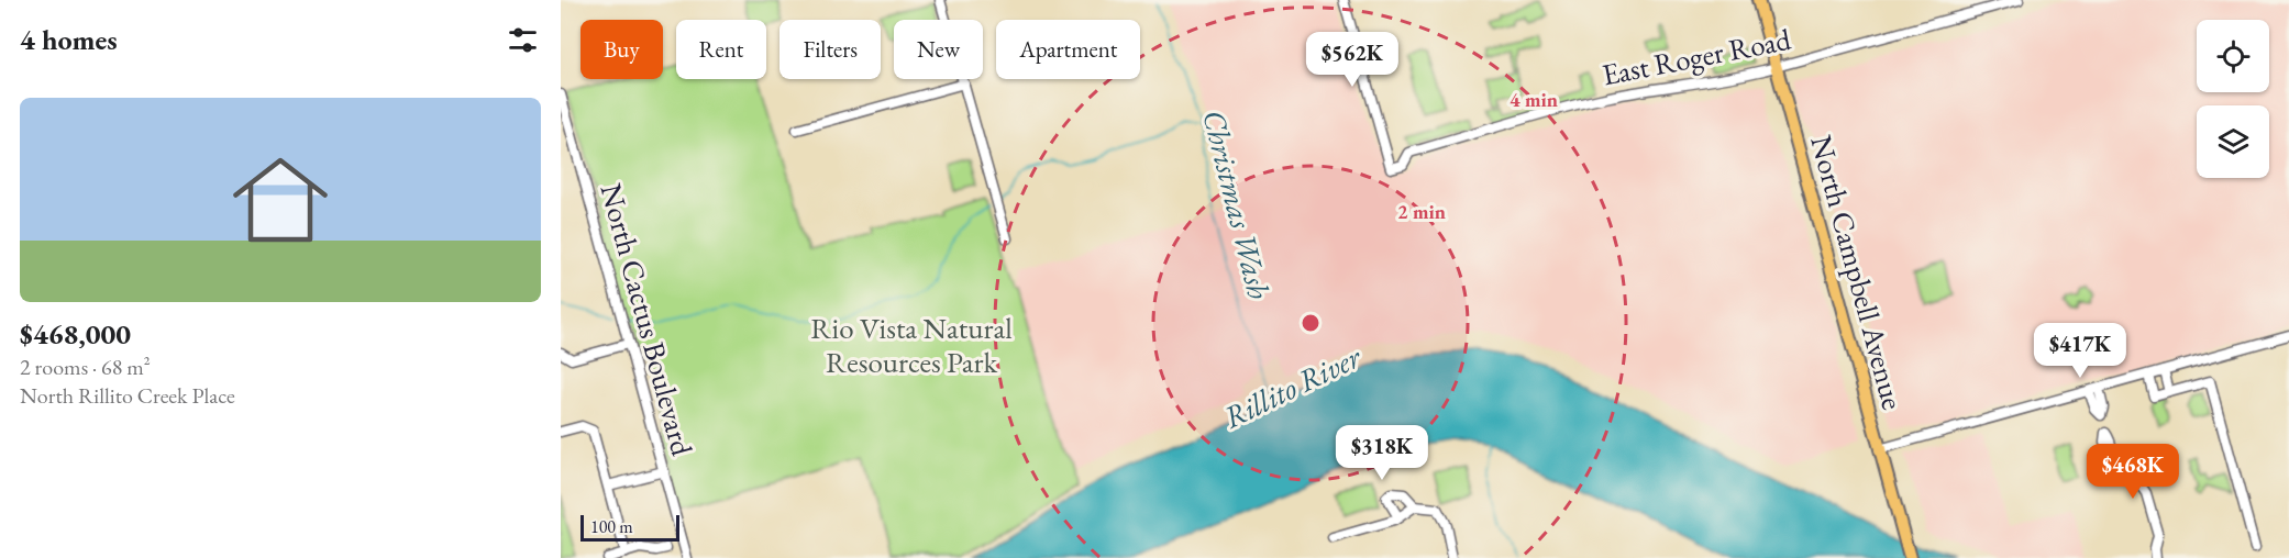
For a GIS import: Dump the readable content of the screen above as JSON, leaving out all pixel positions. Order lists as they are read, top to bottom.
{
  "streets": {
    "main road": ["North Campbell Avenue"],
    "street": ["East Roger Road", "North Cactus Boulevard"]
  },
  "crossings": [
    ["East Roger Road", "North Campbell Avenue"]
  ],
  "water": ["Christmas Wash", "Rillito River"],
  "parks": ["Rio Vista Natural Resources Park"],
  "scale_bar": "100 m",
  "page": {
    "heading": "4 homes",
    "chip": [
      "Buy",
      "Rent",
      "Filters",
      "New",
      "Apartment"
    ],
    "price": [
      "$562K",
      "$417K",
      "$318K",
      "$468K"
    ],
    "list": [
      {
        "name": "$468,000",
        "note": "2 rooms · 68 m² · North Rillito Creek Place"
      }
    ],
    "scale": "100 m"
  },
  "rings": ["4 min", "2 min"]
}
